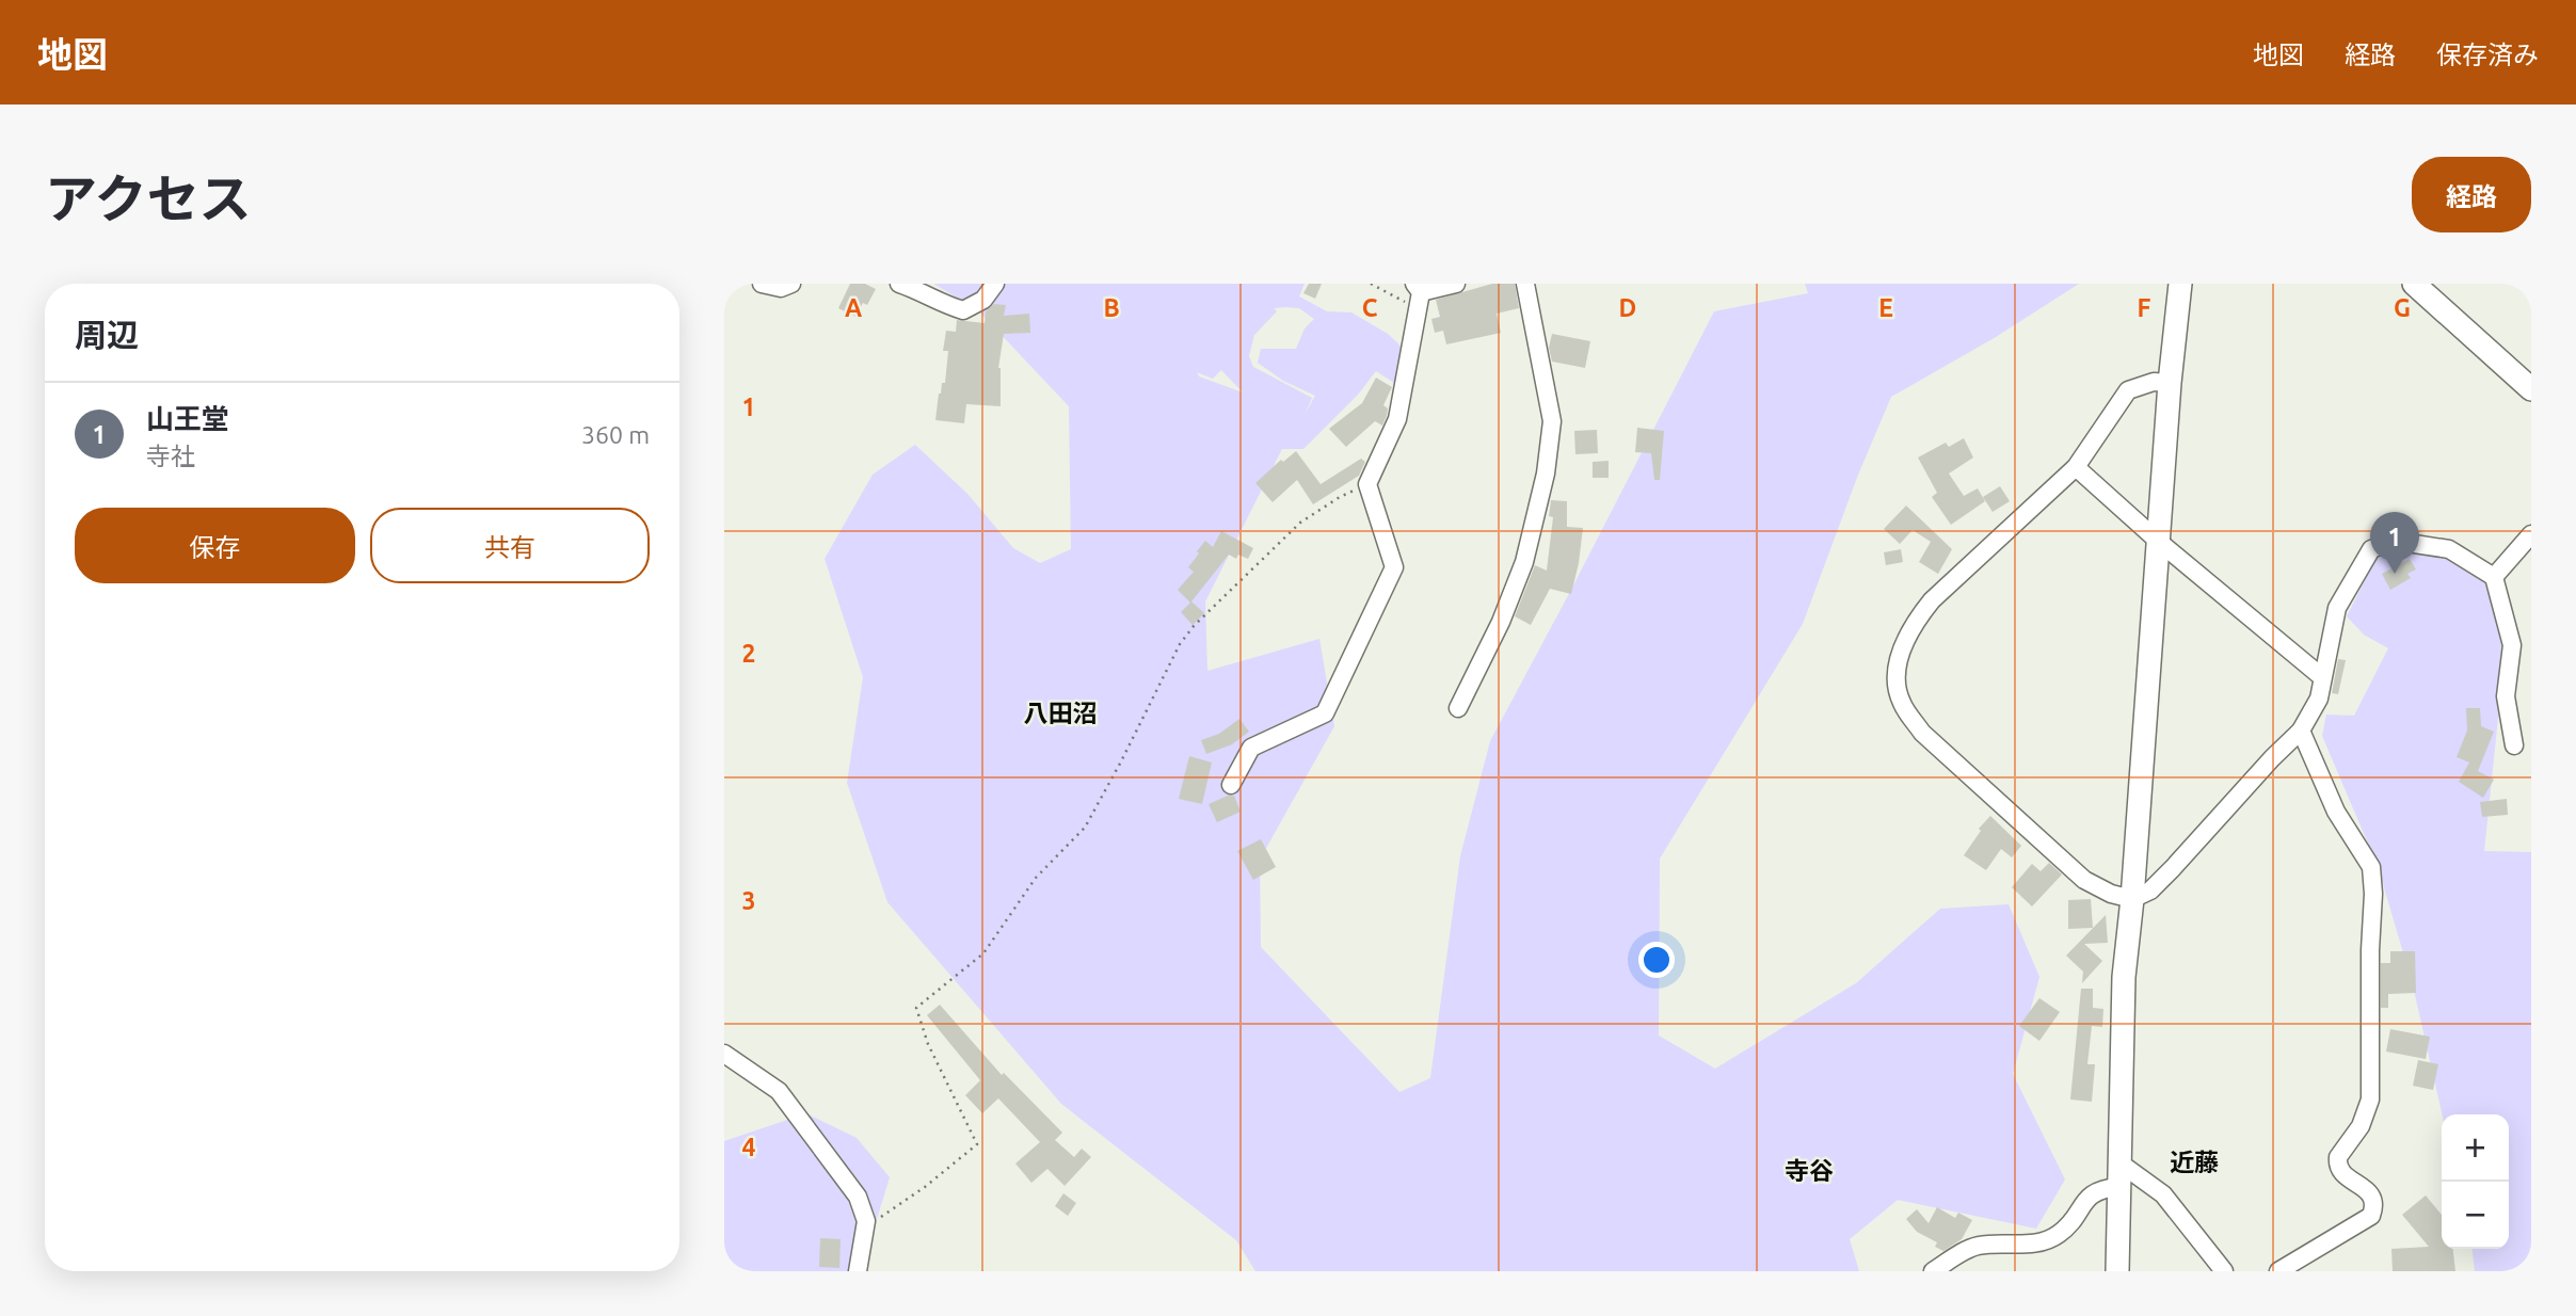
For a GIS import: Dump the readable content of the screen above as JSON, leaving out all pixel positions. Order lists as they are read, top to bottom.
{
  "districts": ["八田沼", "近藤", "寺谷"],
  "page": {
    "header": "地図",
    "nav": ["地図", "経路", "保存済み"],
    "title": "アクセス",
    "buttons": [
      "経路",
      ["保存", "共有"]
    ],
    "heading": "周辺",
    "list": [
      {
        "mark": "1",
        "name": "山王堂",
        "note": "寺社",
        "value": "360 m"
      }
    ],
    "pins": "1",
    "map_buttons": ["+", "−"]
  },
  "grid": {
    "columns": [
      "A",
      "B",
      "C",
      "D",
      "E",
      "F",
      "G"
    ],
    "rows": [
      "1",
      "2",
      "3",
      "4"
    ]
  }
}
